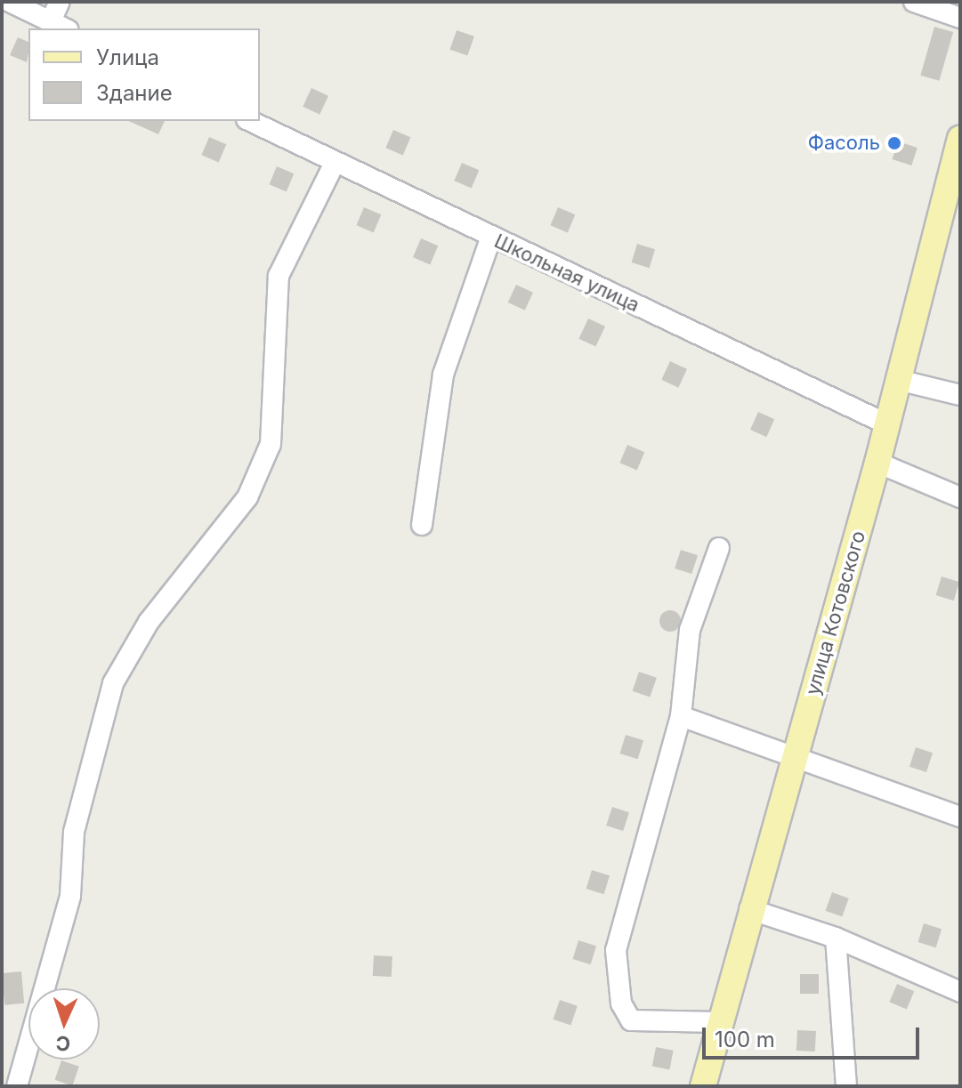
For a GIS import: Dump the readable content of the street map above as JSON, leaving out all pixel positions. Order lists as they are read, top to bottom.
{
  "streets": {
    "main road": ["улица Котовского"],
    "street": ["Школьная улица"]
  },
  "crossings": [
    ["Школьная улица", "улица Котовского"]
  ],
  "places": ["Фасоль"],
  "legend": ["Улица", "Здание"],
  "scale_bar": "100 m",
  "north": "bottom"
}
